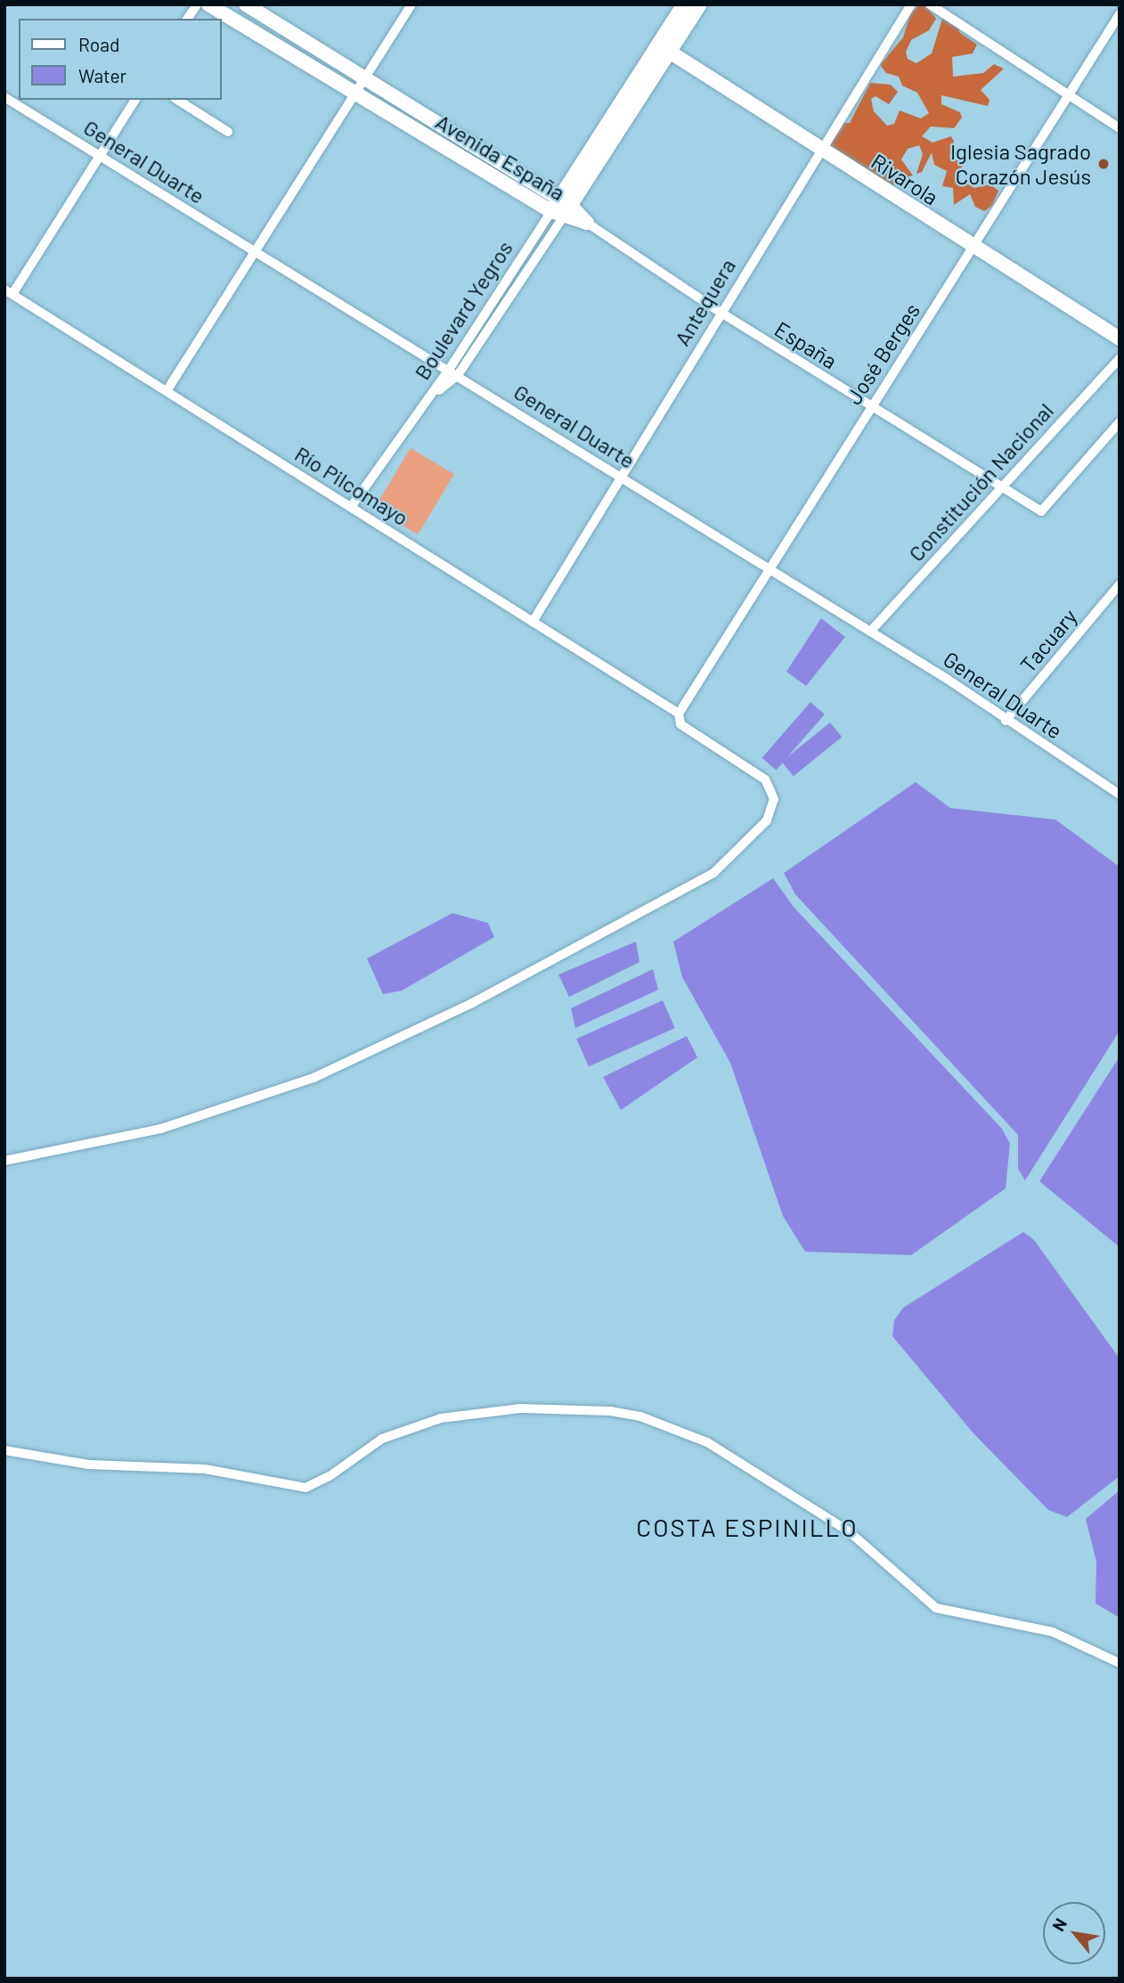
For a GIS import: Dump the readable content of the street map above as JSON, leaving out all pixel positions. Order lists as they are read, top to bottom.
{
  "streets": {
    "street": [
      "Avenida España",
      "General Duarte",
      "Rivarola",
      "Antequera",
      "Boulevard Yegros",
      "España",
      "José Berges",
      "Constitución Nacional",
      "Río Pilcomayo",
      "Tacuary"
    ]
  },
  "crossings": [
    ["Avenida España", "Boulevard Yegros"],
    ["Avenida España", "España"],
    ["General Duarte", "Antequera"],
    ["General Duarte", "Boulevard Yegros"],
    ["General Duarte", "José Berges"],
    ["General Duarte", "Constitución Nacional"],
    ["General Duarte", "Tacuary"],
    ["Rivarola", "Antequera"],
    ["Rivarola", "Boulevard Yegros"],
    ["Rivarola", "José Berges"],
    ["Antequera", "España"],
    ["Antequera", "Río Pilcomayo"],
    ["Boulevard Yegros", "Río Pilcomayo"],
    ["España", "José Berges"],
    ["España", "Constitución Nacional"],
    ["José Berges", "Río Pilcomayo"]
  ],
  "districts": ["COSTA ESPINILLO"],
  "places": ["Iglesia Sagrado Corazón Jesús"],
  "legend": ["Road", "Water"],
  "north": "top left"
}
